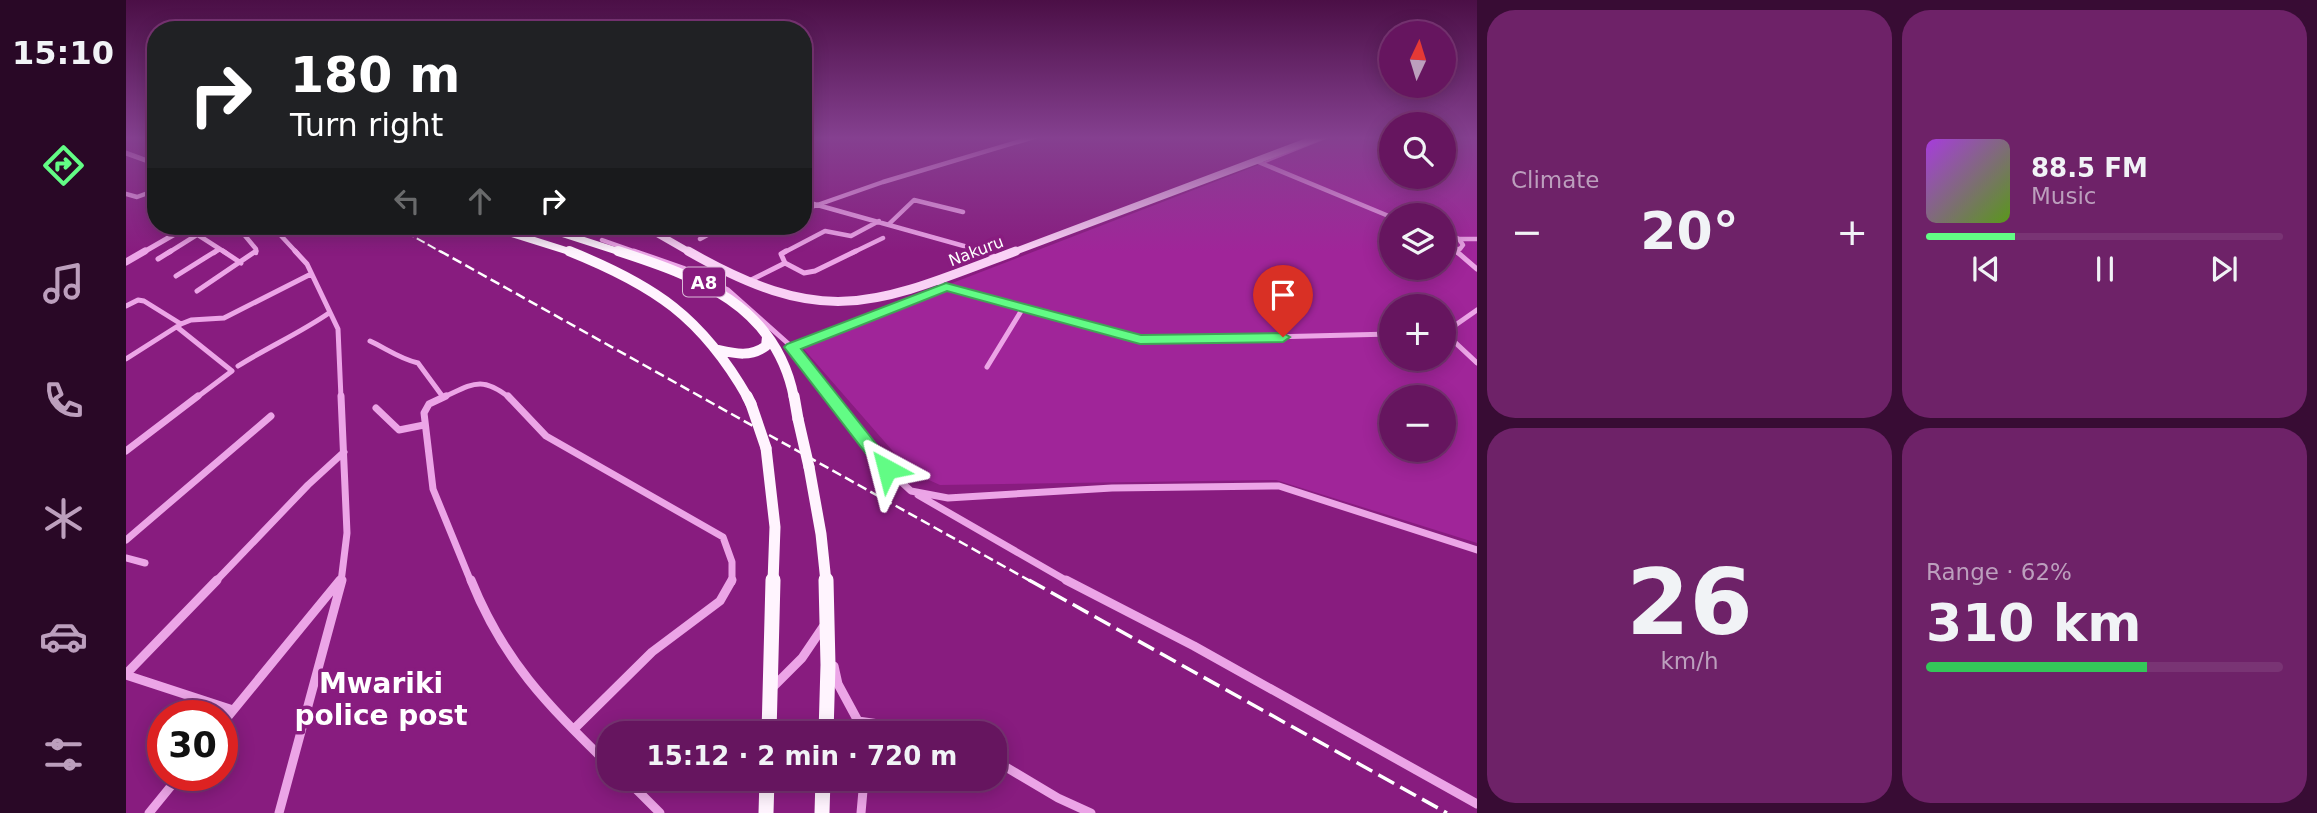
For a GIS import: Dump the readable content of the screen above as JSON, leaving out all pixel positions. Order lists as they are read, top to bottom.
{
  "streets": {
    "highway": ["A8"],
    "main road": ["Nakuru"]
  },
  "districts": ["Mwariki police post"],
  "north": "top",
  "page": {
    "tabs": "15:10",
    "tile": [
      "Climate",
      ["26", "km/h"],
      ["Range · 62%", "310 km"]
    ],
    "map_buttons": ["+", "−"],
    "turn": ["180 m", "Turn right"],
    "song": ["88.5 FM", "Music"],
    "heat": ["−", "20°", "+"],
    "limit": "30",
    "trip": "15:12 · 2 min · 720 m"
  }
}
